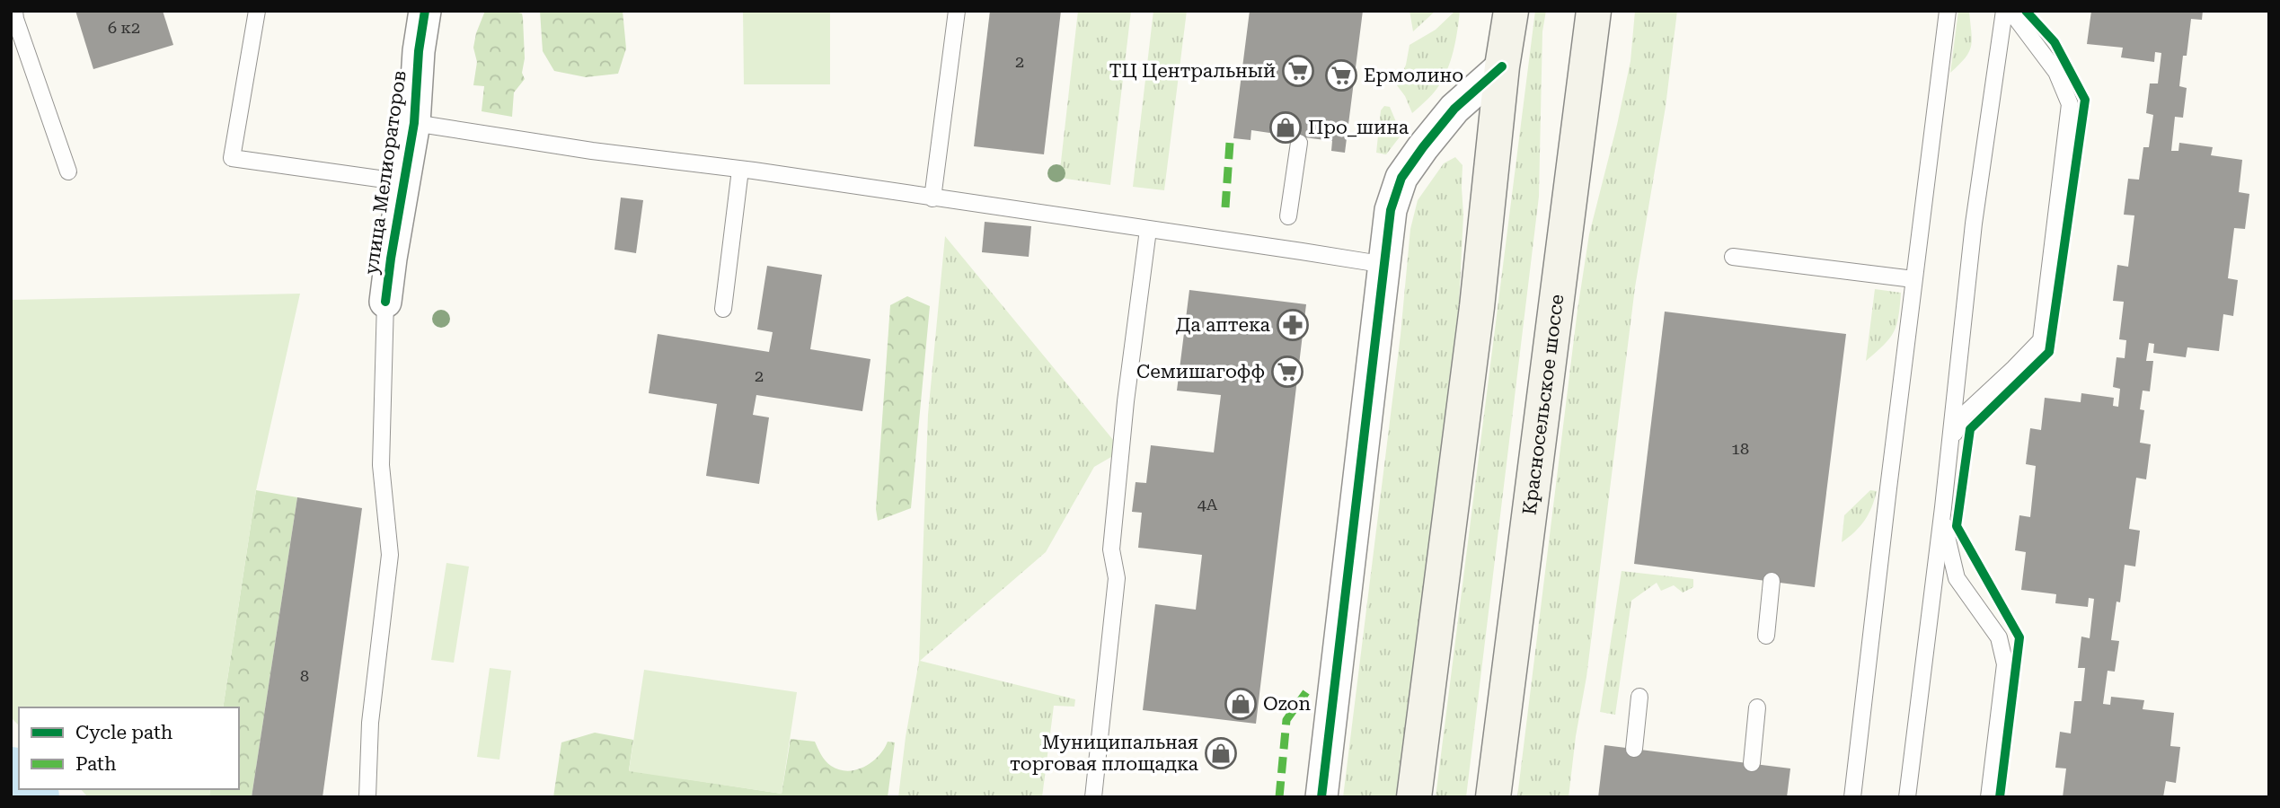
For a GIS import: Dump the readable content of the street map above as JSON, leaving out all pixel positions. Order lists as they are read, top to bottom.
{
  "streets": {
    "main road": ["Красносельское шоссе"],
    "street": ["улица Мелиораторов"]
  },
  "places": {
    "supermarket": ["ТЦ Центральный", "Ермолино", "Семишагофф"],
    "shop": ["Про_шина", "Ozon", "Муниципальная торговая площадка"],
    "pharmacy": ["Да аптека"]
  },
  "house_numbers": [
    "6 к2",
    "2",
    "2",
    "18",
    "4А",
    "8"
  ],
  "legend": ["Cycle path", "Path"]
}
